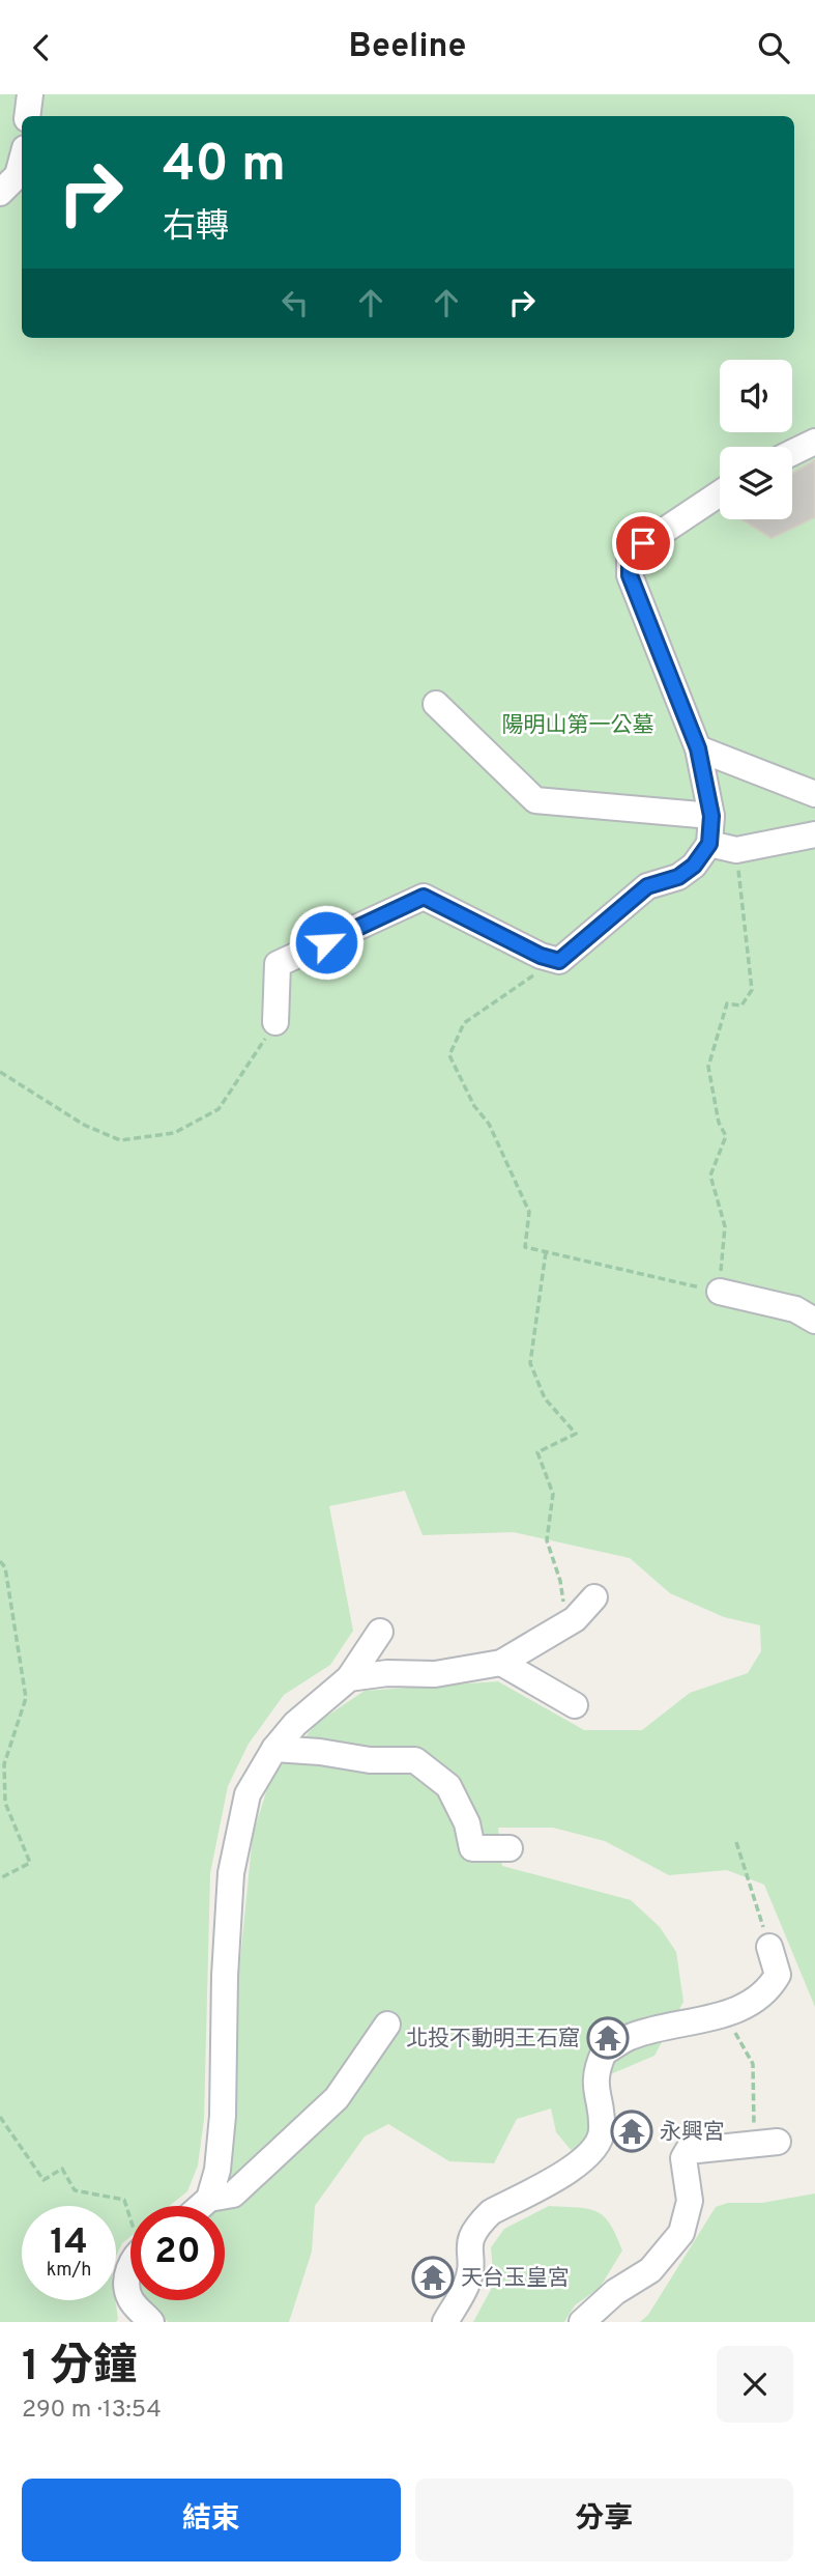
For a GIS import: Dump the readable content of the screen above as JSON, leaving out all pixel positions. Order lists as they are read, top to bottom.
{
  "parks": ["陽明山第一公墓"],
  "places": {
    "temple": ["北投不動明王石窟", "永興宮", "天台玉皇宮"]
  },
  "page": {
    "header": "Beeline",
    "turn": ["40 m", "右轉"],
    "speed": "14 km/h",
    "limit": "20",
    "heading": ["1 分鐘", "290 m · 13:54"],
    "buttons": ["結束", "分享"]
  }
}
